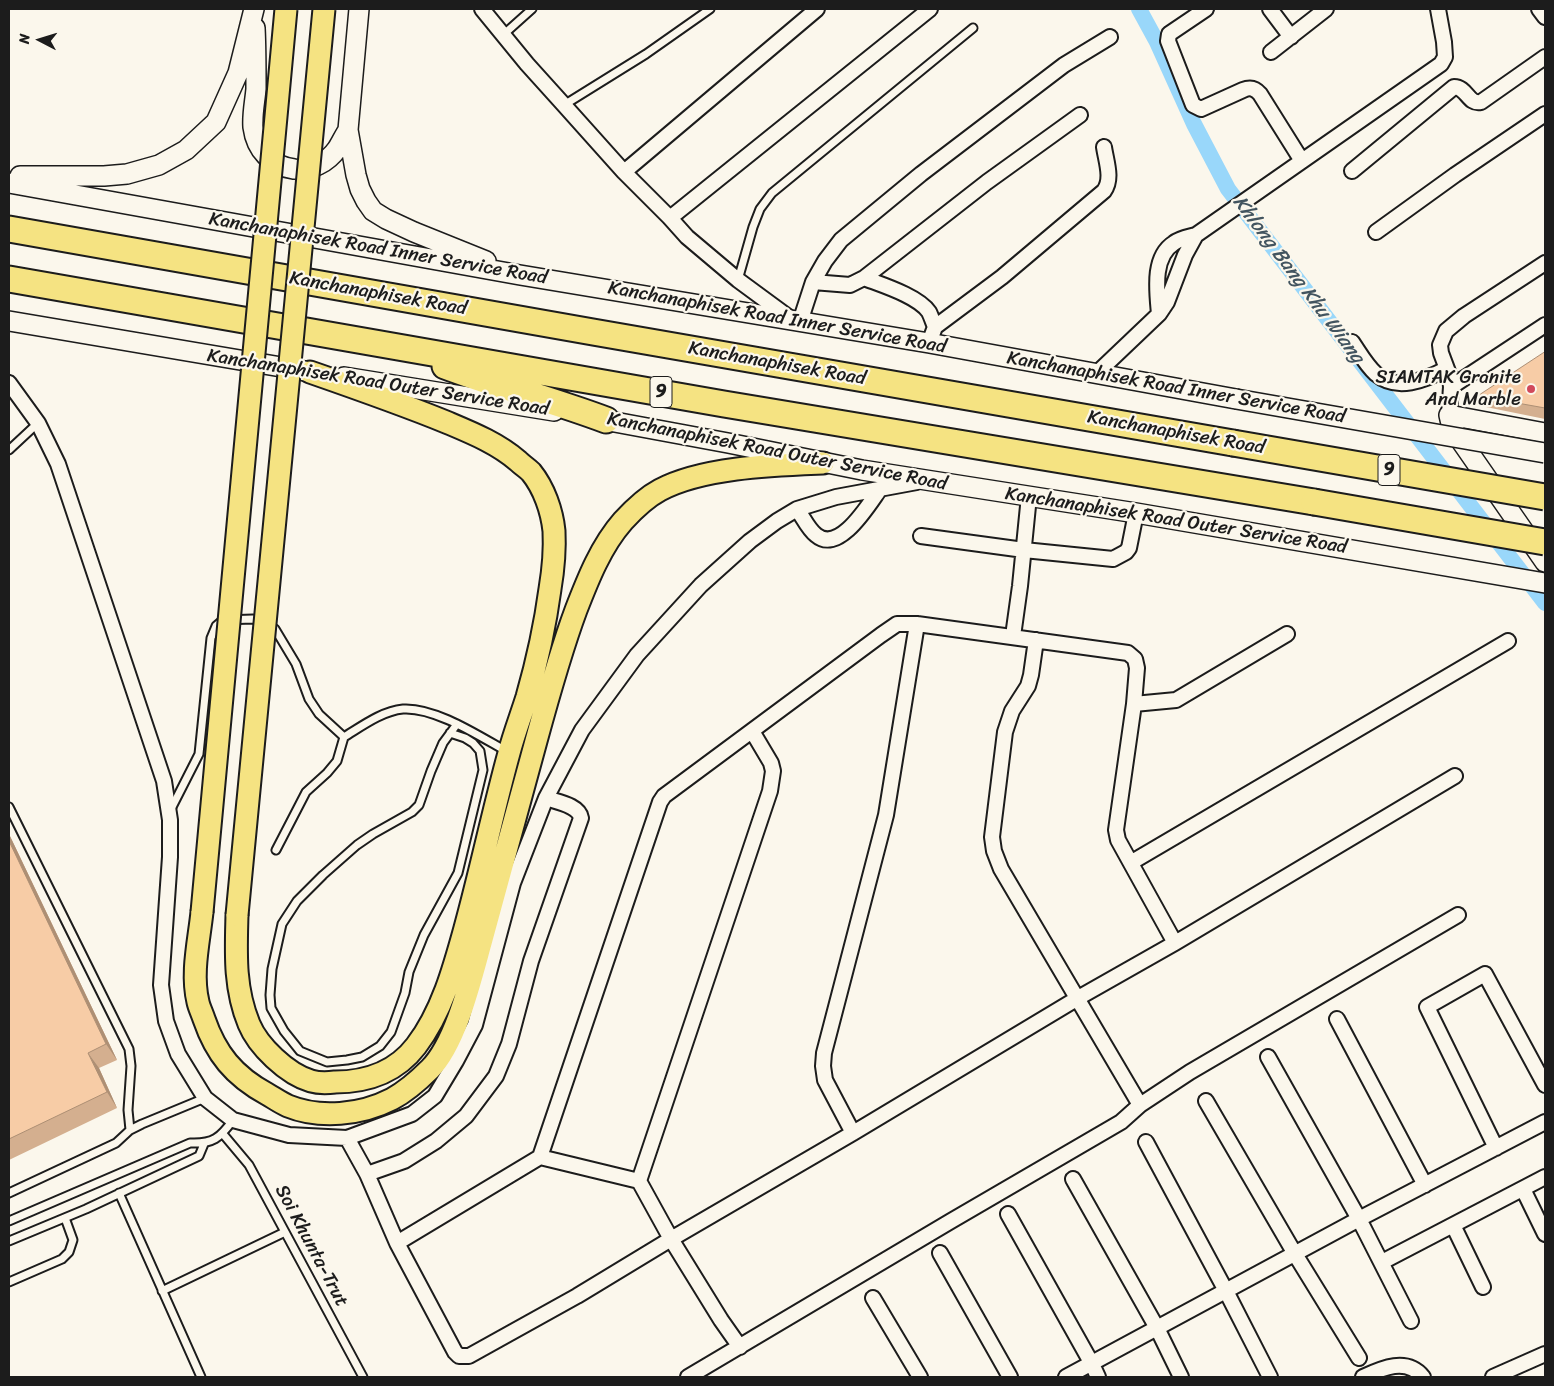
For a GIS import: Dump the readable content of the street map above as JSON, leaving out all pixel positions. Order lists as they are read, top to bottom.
{
  "streets": {
    "highway": ["Kanchanaphisek Road", "9"],
    "main road": ["Kanchanaphisek Road Inner Service Road", "Kanchanaphisek Road Outer Service Road"],
    "lane": ["Soi Khunta-Trut"]
  },
  "water": ["Khlong Bang Khu Wiang"],
  "places": ["SIAMTAK Granite And Marble"],
  "north": "left"
}
